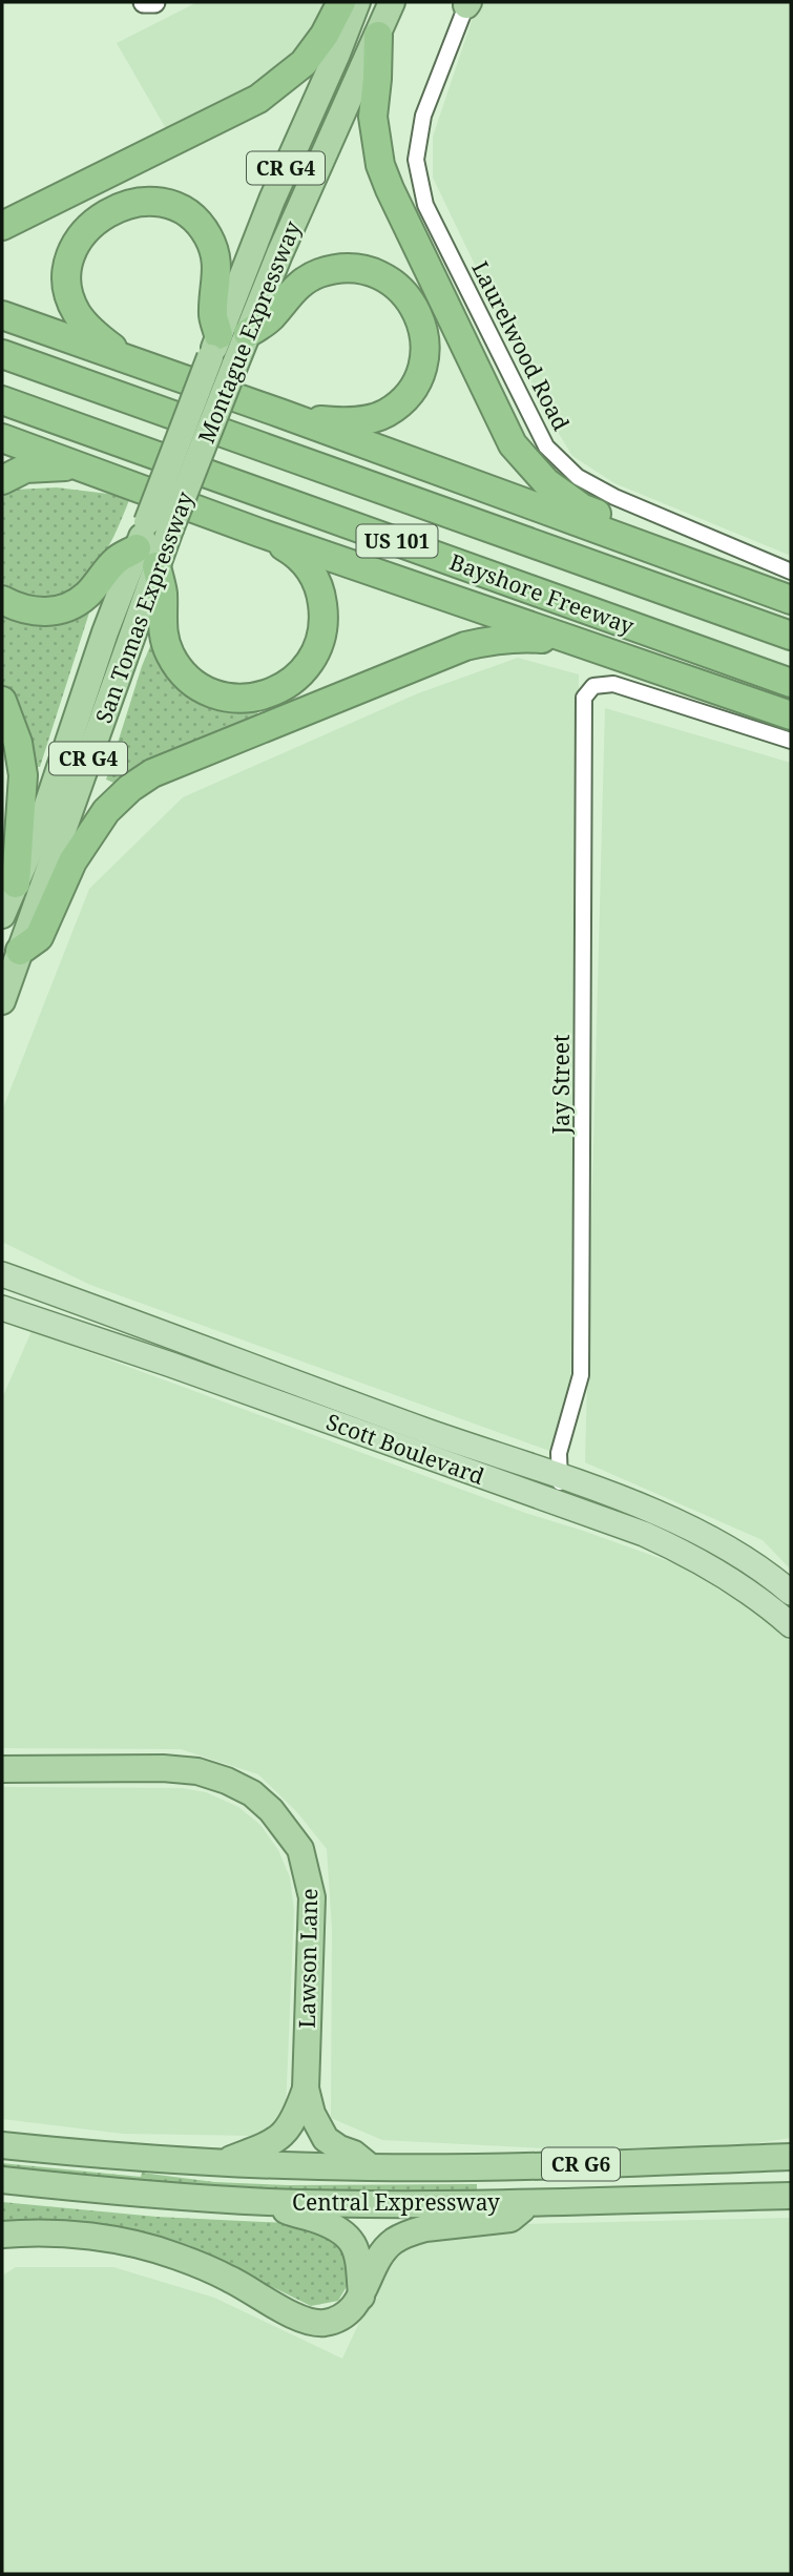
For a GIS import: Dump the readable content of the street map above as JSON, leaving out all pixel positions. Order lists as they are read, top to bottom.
{
  "streets": {
    "highway": [
      "CR G4",
      "Montague Expressway",
      "US 101",
      "Bayshore Freeway",
      "San Tomas Expressway",
      "Lawson Lane",
      "CR G6",
      "Central Expressway"
    ],
    "main road": ["Scott Boulevard"],
    "street": ["Laurelwood Road", "Jay Street"]
  },
  "crossings": [
    ["Montague Expressway", "San Tomas Expressway"],
    ["Jay Street", "Scott Boulevard"]
  ]
}
